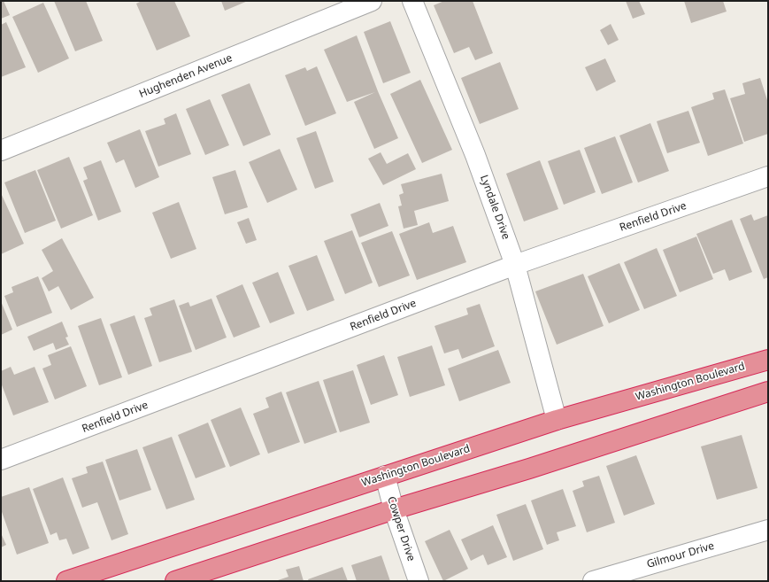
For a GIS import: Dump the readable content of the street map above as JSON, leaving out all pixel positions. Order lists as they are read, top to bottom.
{
  "streets": {
    "highway": ["Washington Boulevard"],
    "street": [
      "Hughenden Avenue",
      "Lyndale Drive",
      "Renfield Drive",
      "Cowper Drive",
      "Gilmour Drive"
    ]
  },
  "crossings": [
    ["Lyndale Drive", "Renfield Drive"],
    ["Lyndale Drive", "Washington Boulevard"],
    ["Washington Boulevard", "Cowper Drive"]
  ]
}
